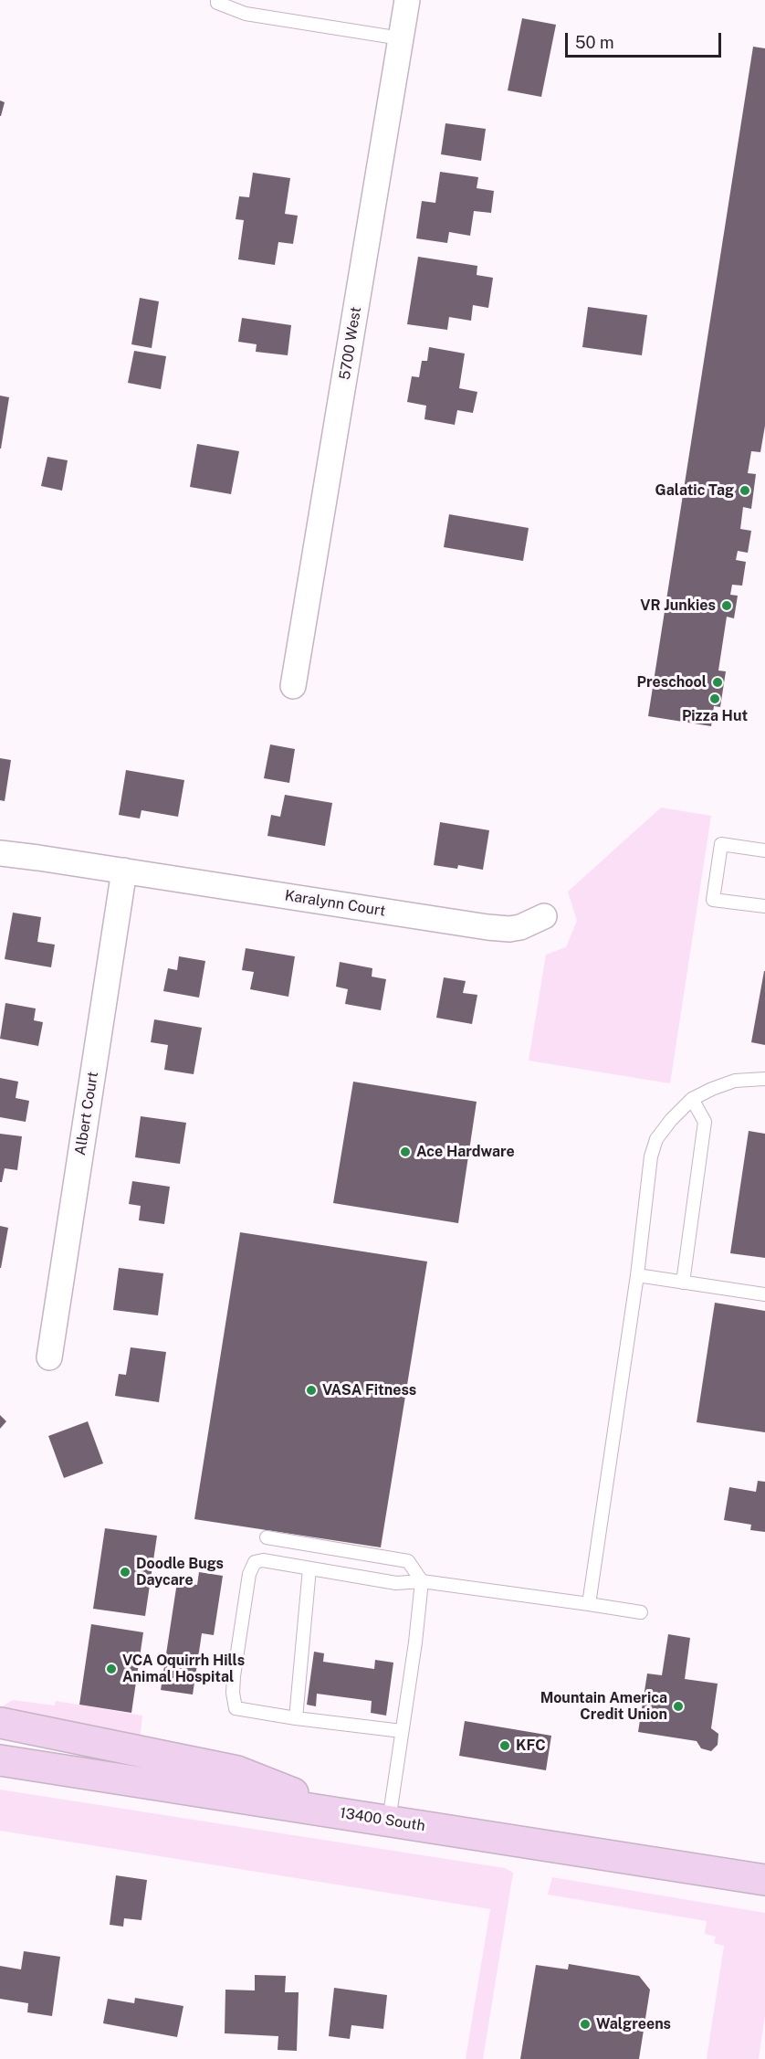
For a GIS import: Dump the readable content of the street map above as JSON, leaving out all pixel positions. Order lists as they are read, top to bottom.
{
  "streets": {
    "main road": ["13400 South"],
    "street": ["5700 West", "Karalynn Court", "Albert Court"]
  },
  "crossings": [
    ["Karalynn Court", "Albert Court"]
  ],
  "places": [
    "Galatic Tag",
    "VR Junkies",
    "Preschool",
    "Pizza Hut",
    "Ace Hardware",
    "VASA Fitness",
    "Doodle Bugs Daycare",
    "VCA Oquirrh Hills Animal Hospital",
    "Mountain America Credit Union",
    "KFC",
    "Walgreens"
  ],
  "scale_bar": "50 m"
}
